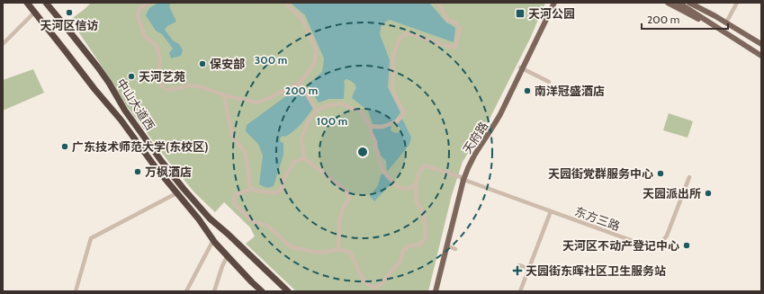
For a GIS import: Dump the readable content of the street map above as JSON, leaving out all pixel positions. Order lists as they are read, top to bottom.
{
  "streets": {
    "highway": ["中山大道西"],
    "main road": ["天府路"],
    "street": ["东方三路"]
  },
  "crossings": [
    ["天府路", "东方三路"]
  ],
  "places": {
    "other": [
      "天河区信访",
      "保安部",
      "天河艺苑",
      "南洋冠盛酒店",
      "广东技术师范大学(东校区)",
      "万枫酒店",
      "天园街党群服务中心",
      "天园派出所",
      "天河区不动产登记中心"
    ],
    "transit": ["天河公园"],
    "health": ["天园街东晖社区卫生服务站"]
  },
  "scale_bar": "200 m",
  "rings": ["300 m", "200 m", "100 m"]
}
